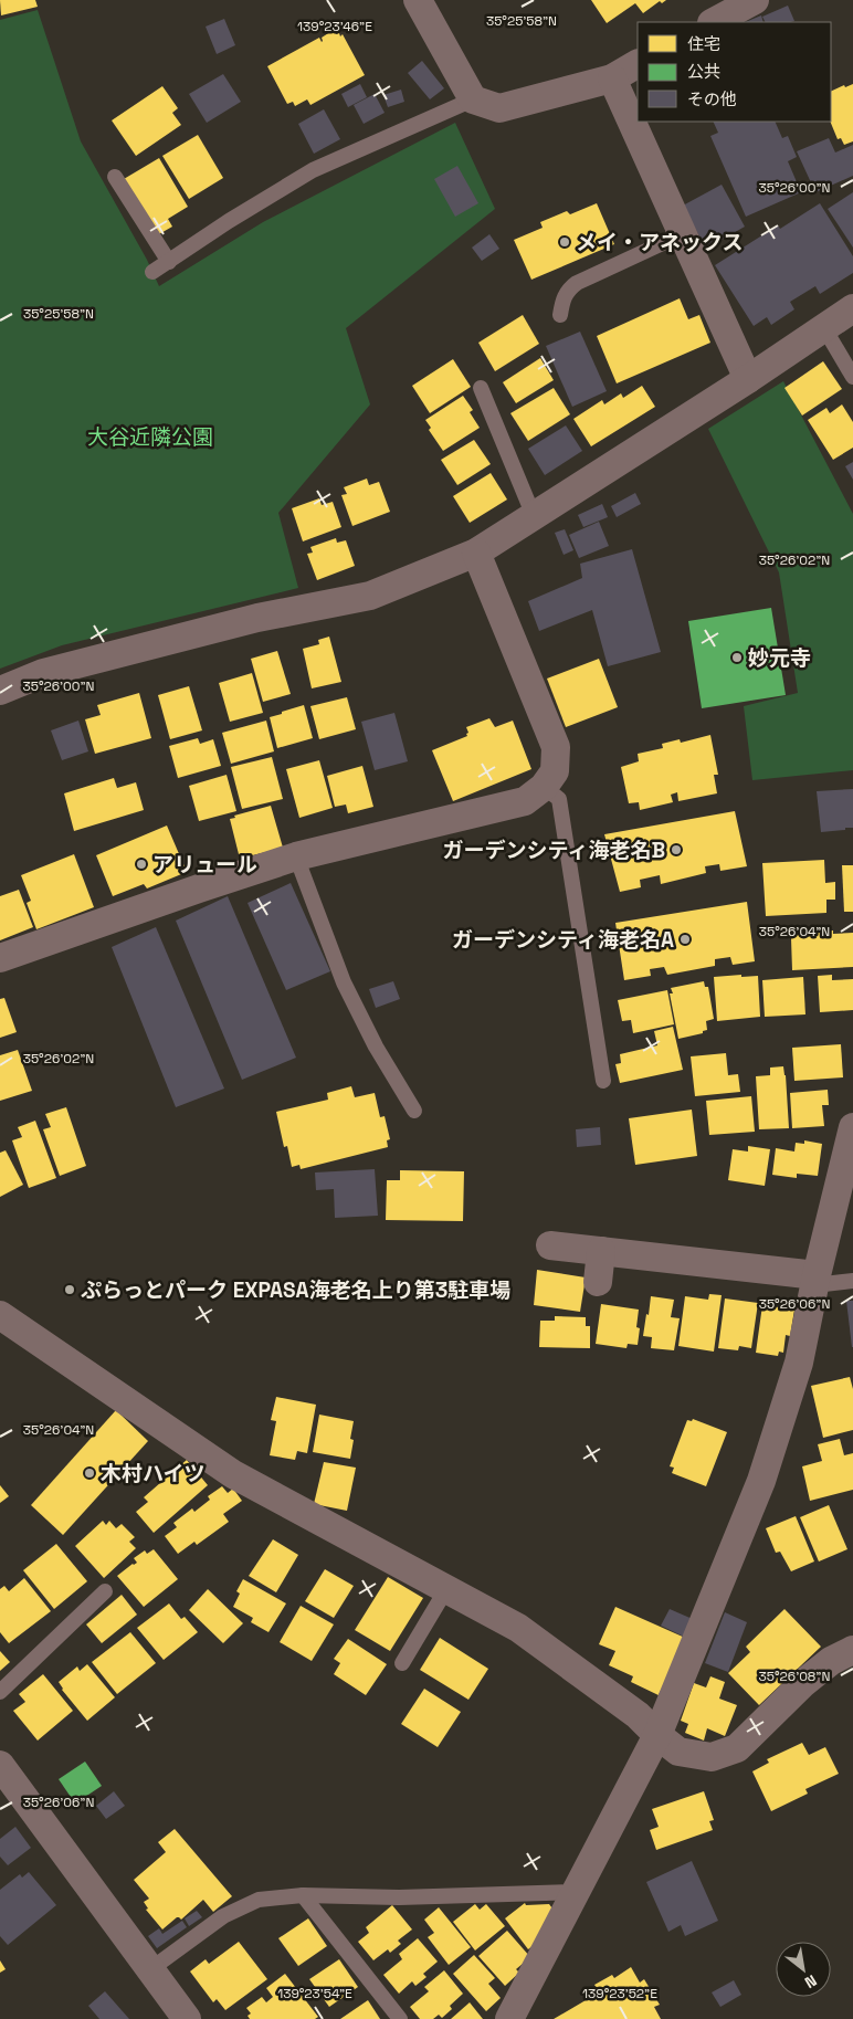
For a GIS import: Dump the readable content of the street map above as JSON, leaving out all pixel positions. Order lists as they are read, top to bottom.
{
  "parks": ["大谷近隣公園"],
  "places": [
    "メイ・アネックス",
    "妙元寺",
    "ガーデンシティ海老名B",
    "アリュール",
    "ガーデンシティ海老名A",
    "ぷらっとパーク EXPASA海老名上り第3駐車場",
    "木村ハイツ"
  ],
  "legend": ["住宅", "公共", "その他"],
  "north": "bottom right",
  "coordinates": [
    "35°25'58\"N",
    "139°23'46\"E",
    "35°26'00\"N",
    "35°26'02\"N",
    "35°26'04\"N",
    "35°26'06\"N",
    "35°26'08\"N",
    "139°23'54\"E",
    "139°23'52\"E"
  ]
}
